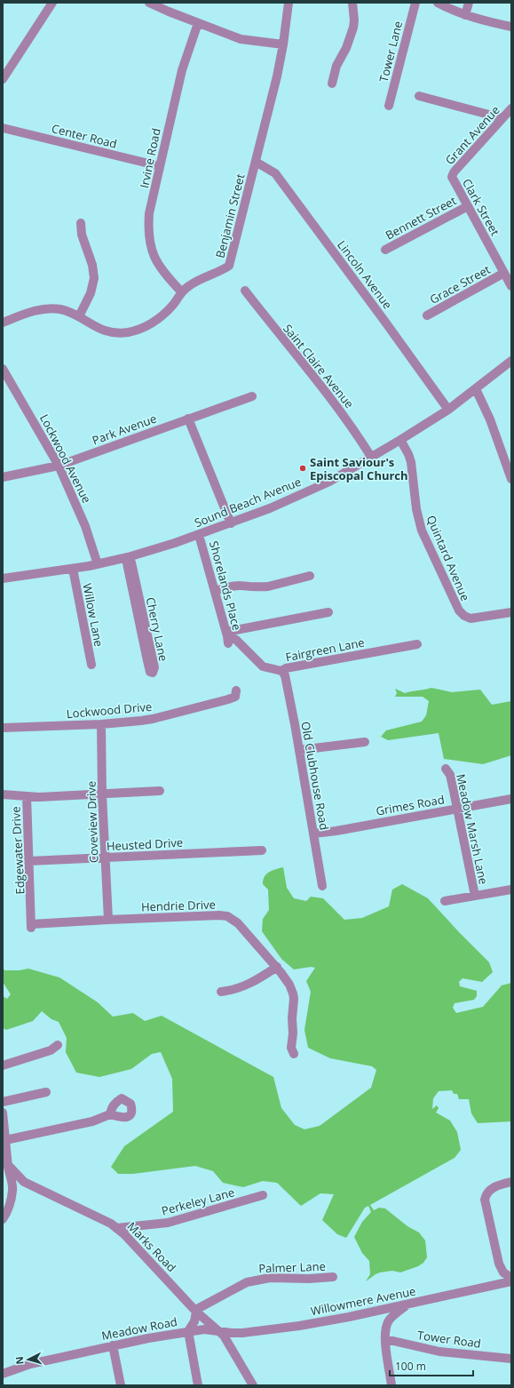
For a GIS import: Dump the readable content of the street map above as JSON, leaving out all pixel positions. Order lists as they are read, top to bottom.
{
  "streets": {
    "street": [
      "Tower Lane",
      "Grant Avenue",
      "Center Road",
      "Irvine Road",
      "Clark Street",
      "Benjamin Street",
      "Bennett Street",
      "Lincoln Avenue",
      "Grace Street",
      "Saint Claire Avenue",
      "Park Avenue",
      "Lockwood Avenue",
      "Sound Beach Avenue",
      "Quintard Avenue",
      "Shorelands Place",
      "Willow Lane",
      "Cherry Lane",
      "Fairgreen Lane",
      "Lockwood Drive",
      "Old Clubhouse Road",
      "Grimes Road",
      "Coveview Drive",
      "Meadow Marsh Lane",
      "Heusted Drive",
      "Edgewater Drive",
      "Hendrie Drive",
      "Perkeley Lane",
      "Marks Road",
      "Palmer Lane",
      "Willowmere Avenue",
      "Meadow Road",
      "Tower Road"
    ]
  },
  "crossings": [
    ["Grant Avenue", "Clark Street"],
    ["Center Road", "Irvine Road"],
    ["Irvine Road", "Benjamin Street"],
    ["Clark Street", "Bennett Street"],
    ["Clark Street", "Grace Street"],
    ["Benjamin Street", "Lincoln Avenue"],
    ["Lincoln Avenue", "Sound Beach Avenue"],
    ["Saint Claire Avenue", "Sound Beach Avenue"],
    ["Park Avenue", "Lockwood Avenue"],
    ["Lockwood Avenue", "Sound Beach Avenue"],
    ["Sound Beach Avenue", "Quintard Avenue"],
    ["Sound Beach Avenue", "Shorelands Place"],
    ["Sound Beach Avenue", "Willow Lane"],
    ["Sound Beach Avenue", "Cherry Lane"],
    ["Shorelands Place", "Fairgreen Lane"],
    ["Fairgreen Lane", "Old Clubhouse Road"],
    ["Lockwood Drive", "Coveview Drive"],
    ["Old Clubhouse Road", "Grimes Road"],
    ["Grimes Road", "Meadow Marsh Lane"],
    ["Coveview Drive", "Heusted Drive"],
    ["Coveview Drive", "Hendrie Drive"],
    ["Heusted Drive", "Edgewater Drive"],
    ["Edgewater Drive", "Hendrie Drive"],
    ["Perkeley Lane", "Marks Road"],
    ["Marks Road", "Palmer Lane"],
    ["Marks Road", "Willowmere Avenue"],
    ["Marks Road", "Meadow Road"],
    ["Willowmere Avenue", "Meadow Road"]
  ],
  "places": ["Saint Saviour's Episcopal Church"],
  "scale_bar": "100 m",
  "north": "left"
}
